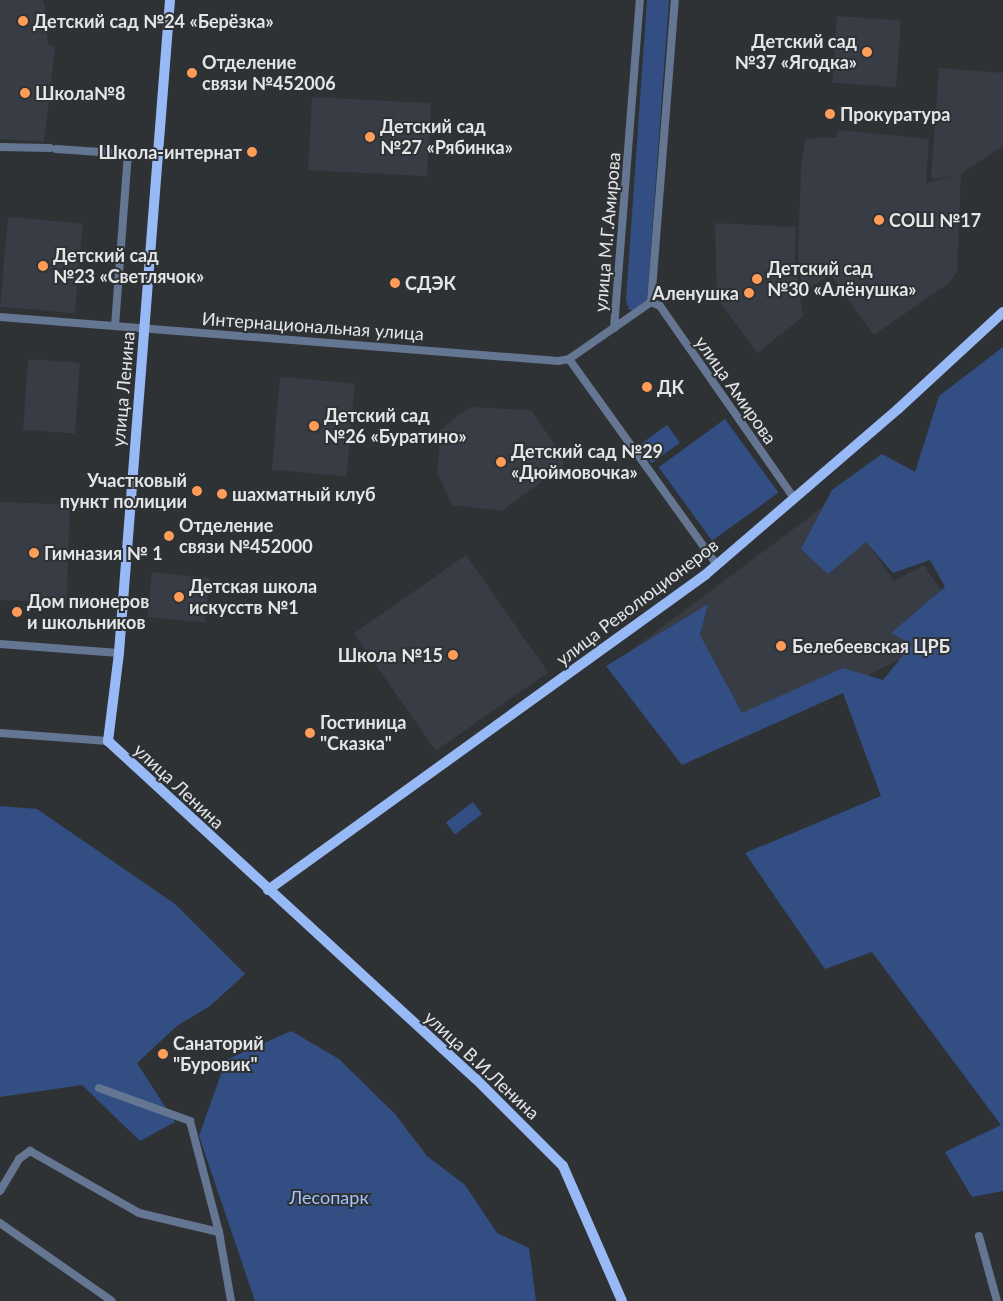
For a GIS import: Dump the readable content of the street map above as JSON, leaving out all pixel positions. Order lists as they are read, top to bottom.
{
  "streets": {
    "main road": ["улица Ленина", "улица Революционеров", "улица В.И.Ленина"],
    "street": ["улица М.Г.Амирова", "Интернациональная улица", "улица Амирова"]
  },
  "crossings": [
    ["улица М.Г.Амирова", "улица Амирова"],
    ["Интернациональная улица", "улица Ленина"],
    ["улица Ленина", "улица Революционеров"],
    ["улица Ленина", "улица В.И.Ленина"],
    ["улица Амирова", "улица Революционеров"],
    ["улица Революционеров", "улица В.И.Ленина"]
  ],
  "parks": ["Лесопарк"],
  "places": [
    "Детский сад №24 «Берёзка»",
    "Детский сад №37 «Ягодка»",
    "Отделение связи №452006",
    "Школа№8",
    "Прокуратура",
    "Детский сад №27 «Рябинка»",
    "Школа-интернат",
    "СОШ №17",
    "Детский сад №23 «Светлячок»",
    "Детский сад №30 «Алёнушка»",
    "СДЭК",
    "Аленушка",
    "ДК",
    "Детский сад №26 «Буратино»",
    "Детский сад №29 «Дюймовочка»",
    "Участковый пункт полиции",
    "шахматный клуб",
    "Отделение связи №452000",
    "Гимназия № 1",
    "Детская школа искусств №1",
    "Дом пионеров и школьников",
    "Белебеевская ЦРБ",
    "Школа №15",
    "Гостиница \"Сказка\"",
    "Санаторий \"Буровик\""
  ]
}
